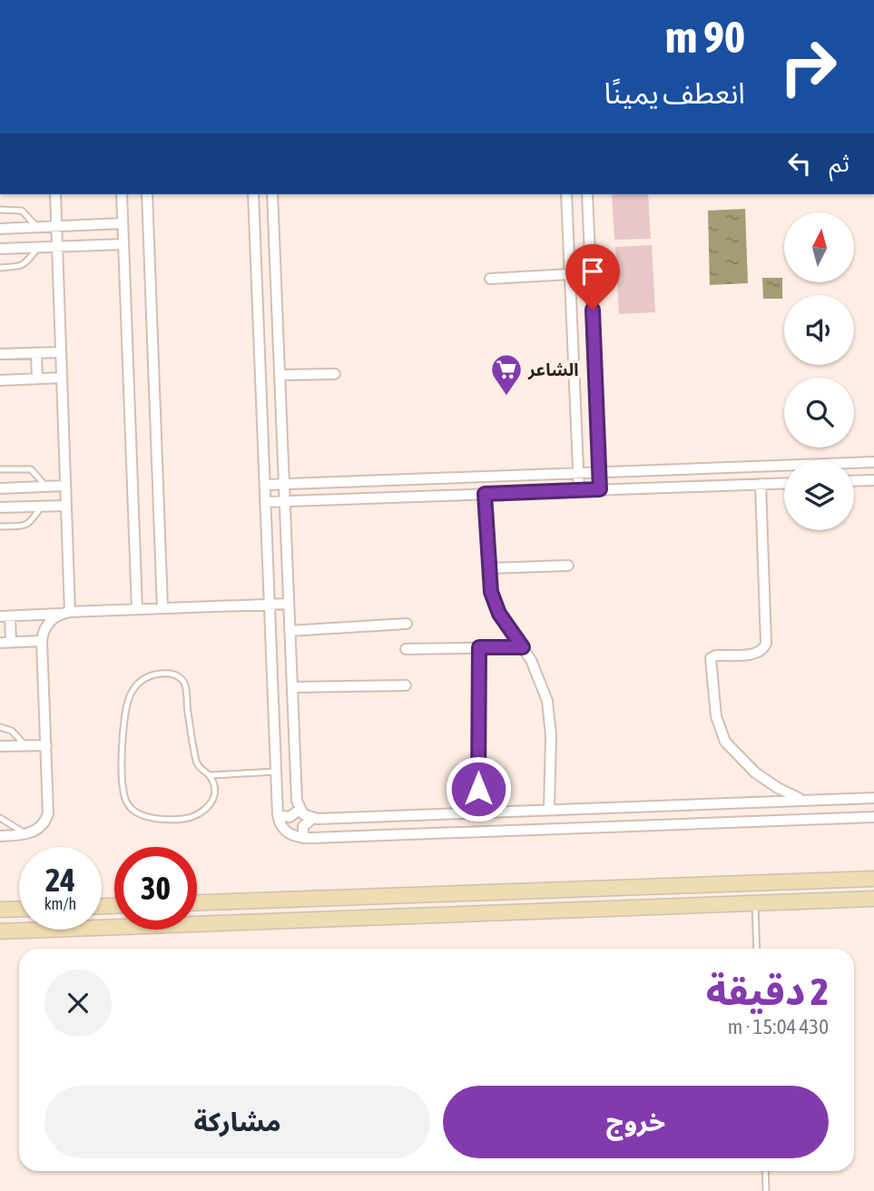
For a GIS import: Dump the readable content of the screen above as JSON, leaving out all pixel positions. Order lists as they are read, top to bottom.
{
  "places": {
    "supermarket": ["الشاعر"]
  },
  "north": "top",
  "page": {
    "turn": ["90 m", "انعطف يمينًا"],
    "then": "ثم",
    "speed": "24 km/h",
    "limit": "30",
    "heading": ["2 دقيقة", "430 m · 15:04"],
    "buttons": ["خروج", "مشاركة"]
  }
}
